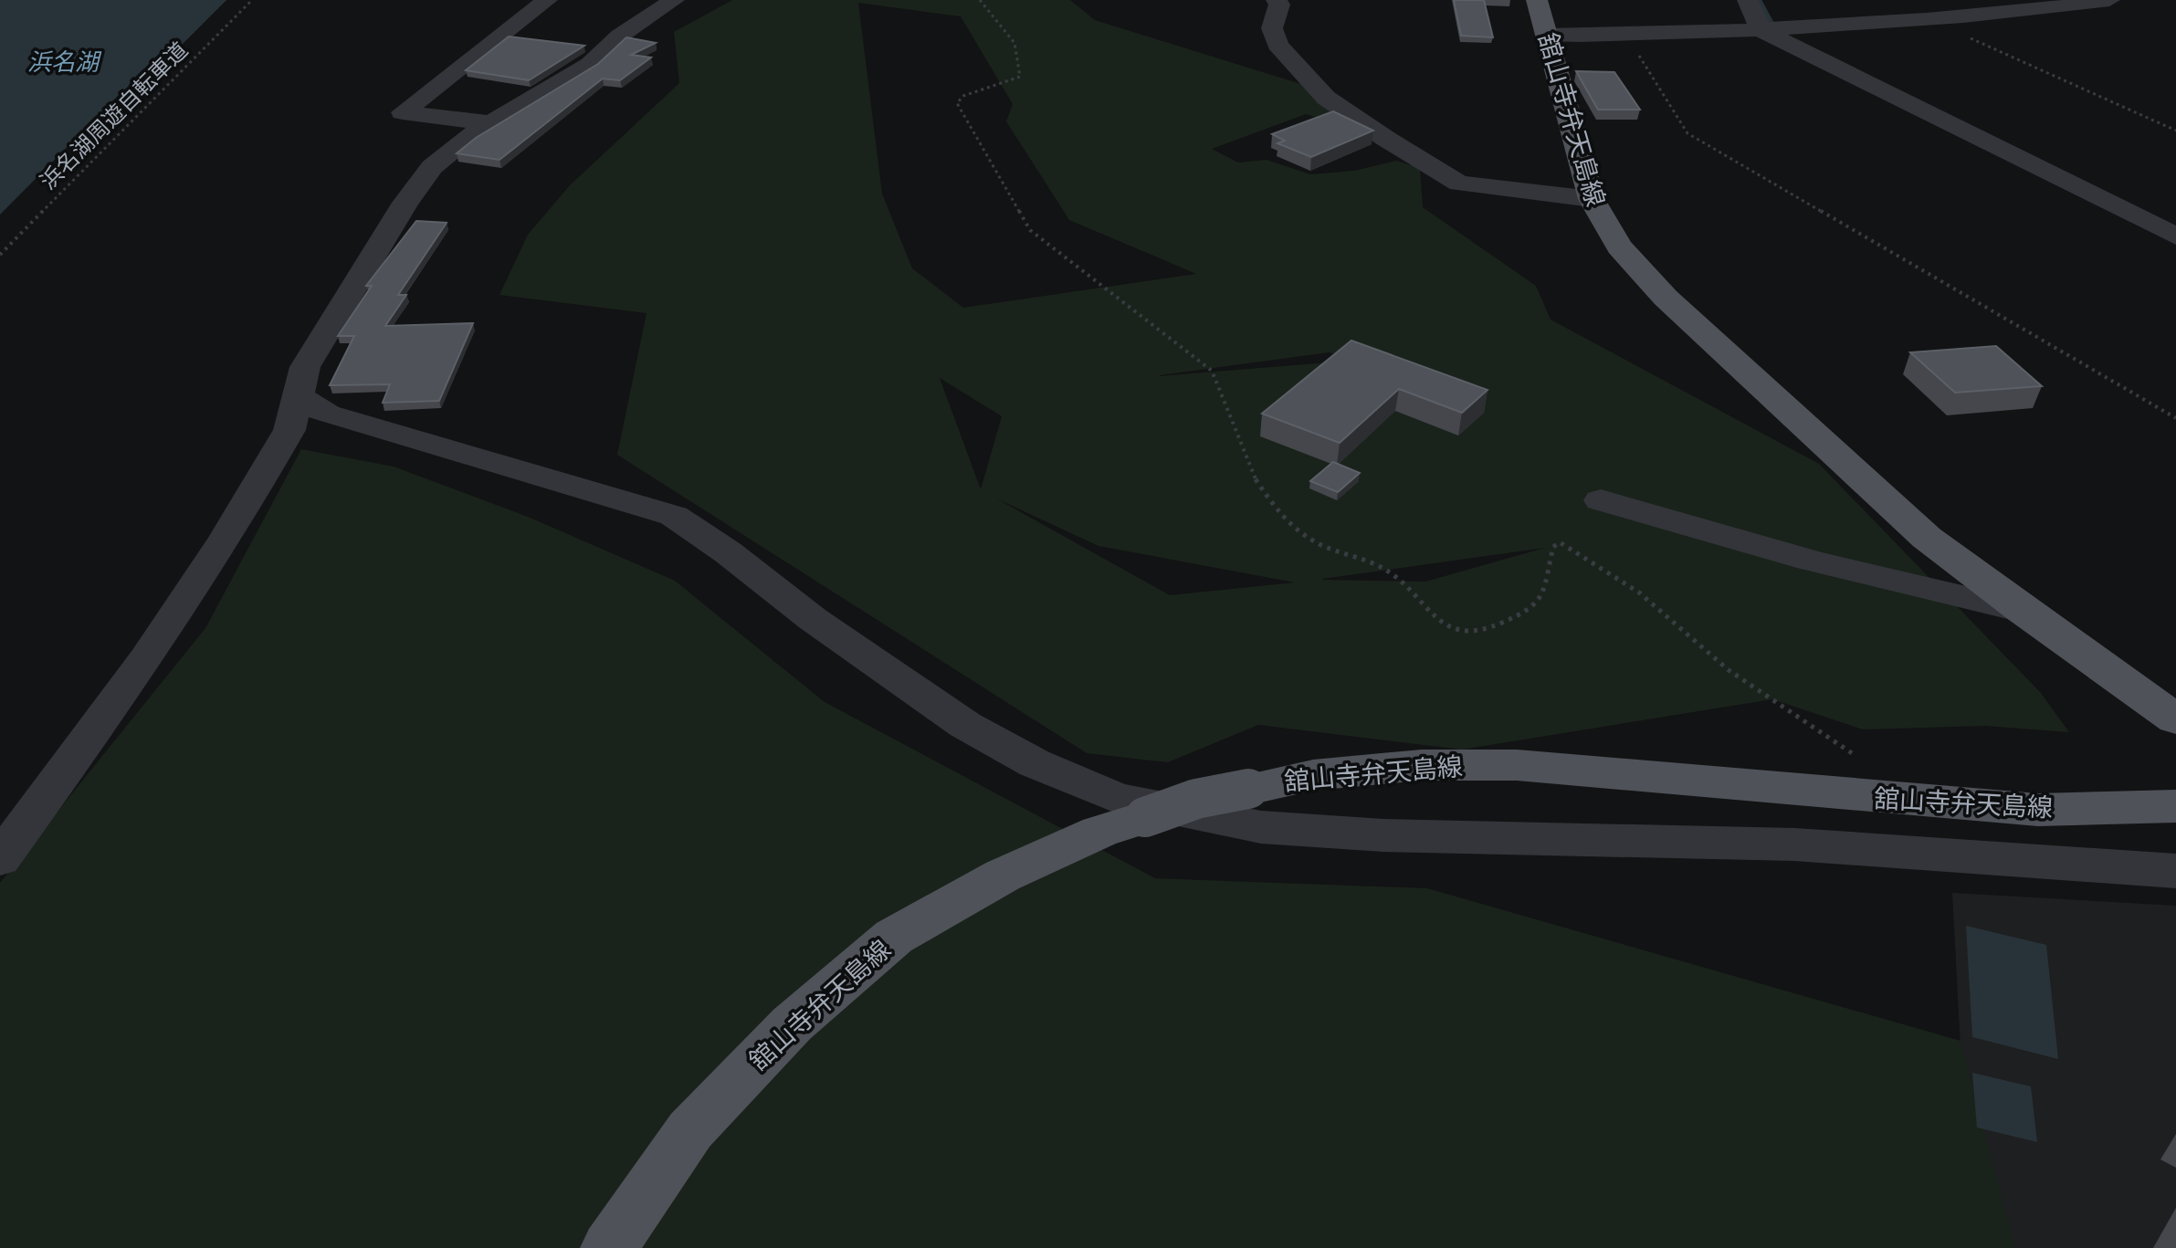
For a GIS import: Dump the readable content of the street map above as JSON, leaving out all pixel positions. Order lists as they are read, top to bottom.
{
  "streets": {
    "main road": ["舘山寺弁天島線"],
    "path": ["浜名湖周遊自転車道"]
  },
  "water": ["浜名湖"]
}
